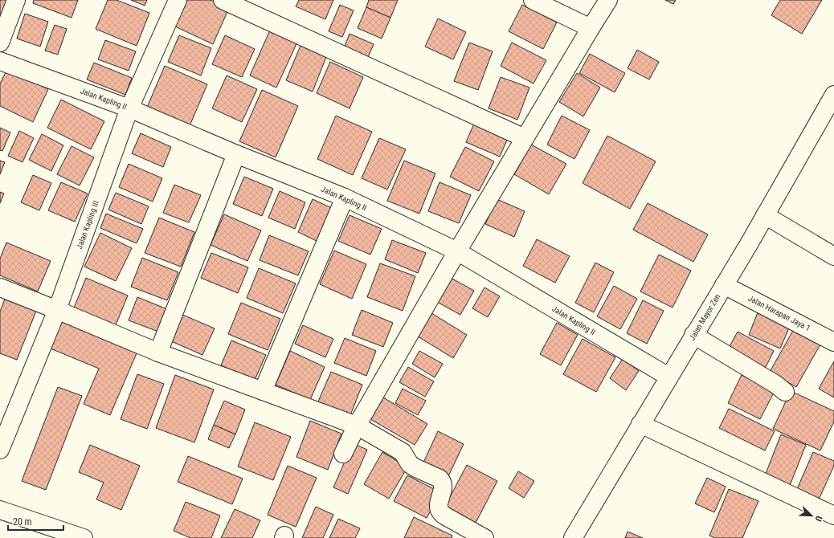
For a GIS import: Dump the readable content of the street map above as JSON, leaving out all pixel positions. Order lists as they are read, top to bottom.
{
  "streets": {
    "street": [
      "Jalan Kapling II",
      "Jalan Kapling III",
      "Jalan Harapan Jaya 1",
      "Jalan Mayor Zen"
    ]
  },
  "crossings": [
    ["Jalan Kapling II", "Jalan Kapling III"],
    ["Jalan Kapling II", "Jalan Mayor Zen"],
    ["Jalan Harapan Jaya 1", "Jalan Mayor Zen"]
  ],
  "scale_bar": "20 m",
  "north": "bottom right"
}
